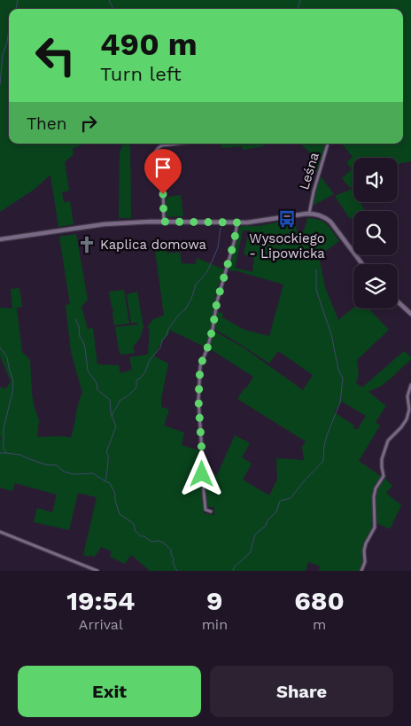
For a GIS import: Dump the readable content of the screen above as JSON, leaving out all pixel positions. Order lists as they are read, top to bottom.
{
  "streets": {
    "street": ["Leśna"]
  },
  "places": {
    "bus stop": ["Wysockiego - Lipowicka"],
    "church": ["Kaplica domowa"]
  },
  "page": {
    "turn": ["490 m", "Turn left"],
    "then": "Then",
    "eta": [
      "19:54",
      "Arrival",
      "9",
      "min",
      "680",
      "m"
    ],
    "buttons": ["Exit", "Share"]
  }
}
